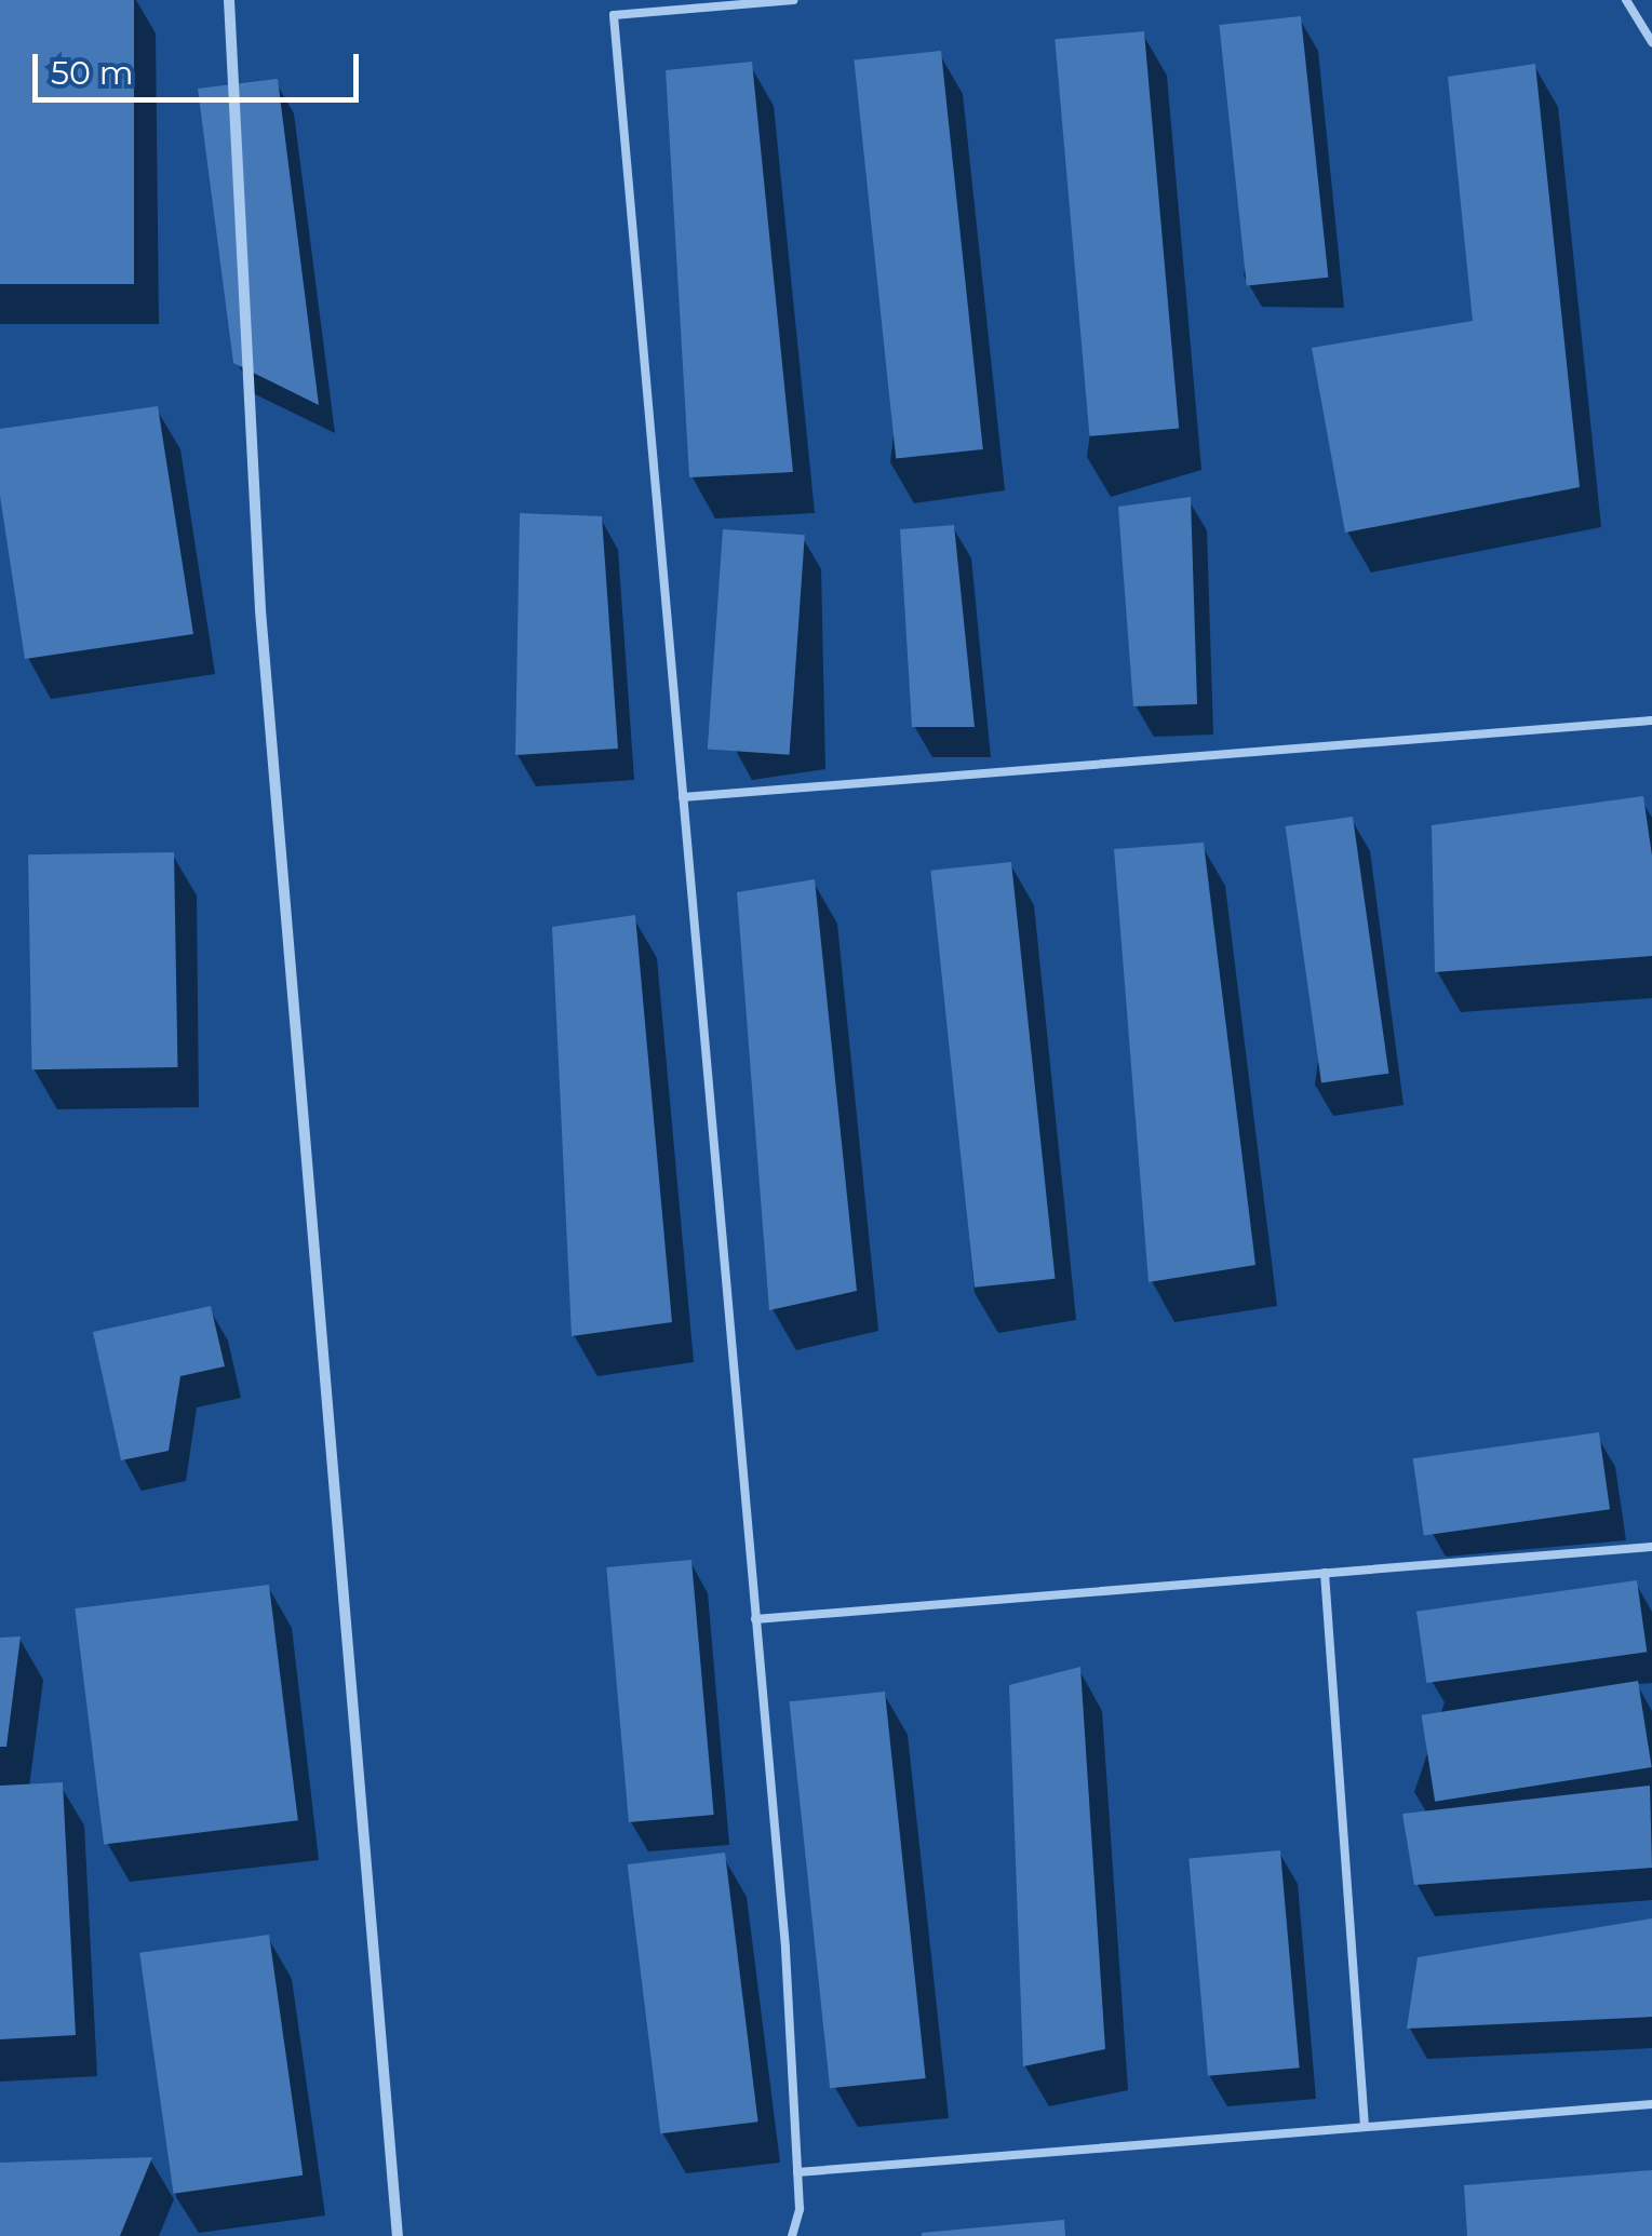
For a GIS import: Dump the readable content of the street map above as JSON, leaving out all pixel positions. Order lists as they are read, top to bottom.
{
  "scale_bar": "50 m"
}
